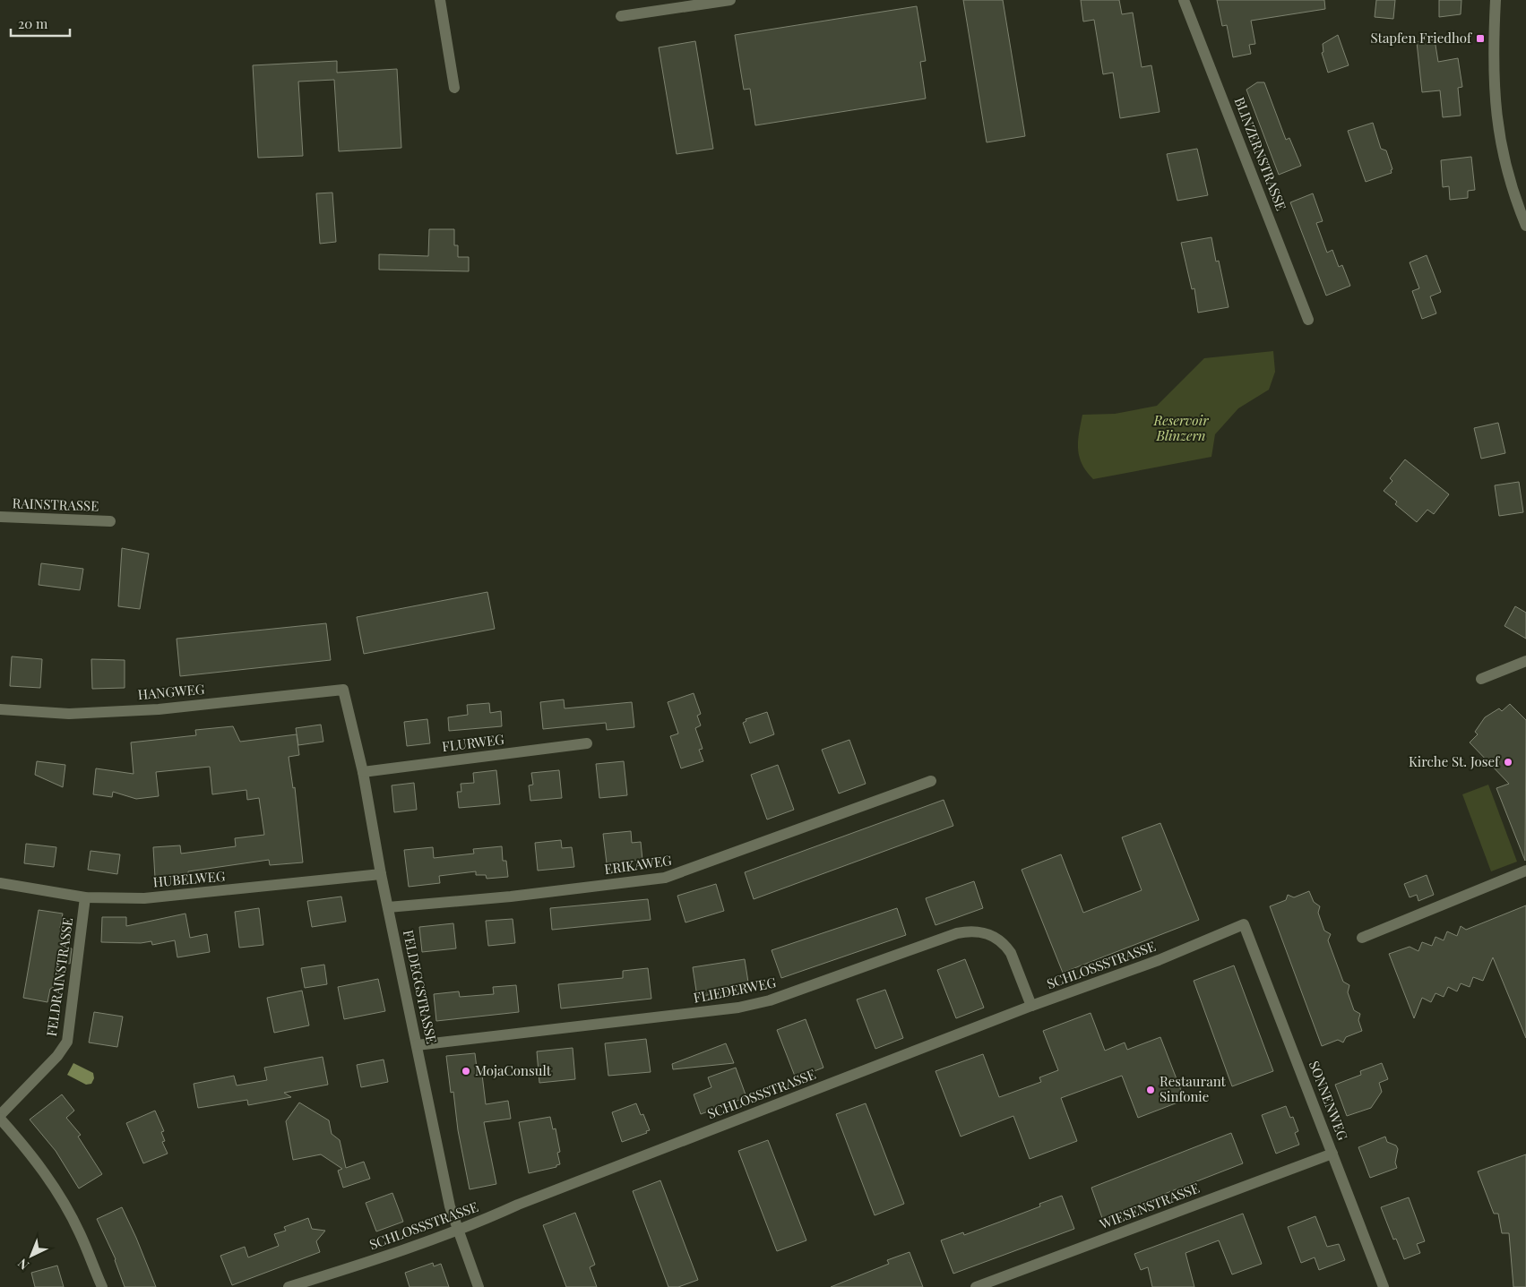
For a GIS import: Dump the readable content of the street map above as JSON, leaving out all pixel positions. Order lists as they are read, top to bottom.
{
  "streets": {
    "street": [
      "BLINZERNSTRASSE",
      "RAINSTRASSE",
      "HANGWEG",
      "FLURWEG",
      "ERIKAWEG",
      "HUBELWEG",
      "SCHLOSSSTRASSE",
      "FELDRAINSTRASSE",
      "FELDEGGSTRASSE",
      "FLIEDERWEG",
      "SONNENWEG",
      "WIESENSTRASSE"
    ]
  },
  "crossings": [
    ["HANGWEG", "FELDEGGSTRASSE"],
    ["FLURWEG", "FELDEGGSTRASSE"],
    ["ERIKAWEG", "FELDEGGSTRASSE"],
    ["HUBELWEG", "FELDRAINSTRASSE"],
    ["HUBELWEG", "FELDEGGSTRASSE"],
    ["SCHLOSSSTRASSE", "FELDEGGSTRASSE"],
    ["SCHLOSSSTRASSE", "FLIEDERWEG"],
    ["SCHLOSSSTRASSE", "SONNENWEG"],
    ["FELDEGGSTRASSE", "FLIEDERWEG"],
    ["SONNENWEG", "WIESENSTRASSE"]
  ],
  "parks": ["Reservoir Blinzern"],
  "places": {
    "transit": ["Stapfen Friedhof"],
    "other": ["Kirche St. Josef", "MojaConsult", "Restaurant Sinfonie"]
  },
  "scale_bar": "20 m",
  "north": "bottom left"
}
